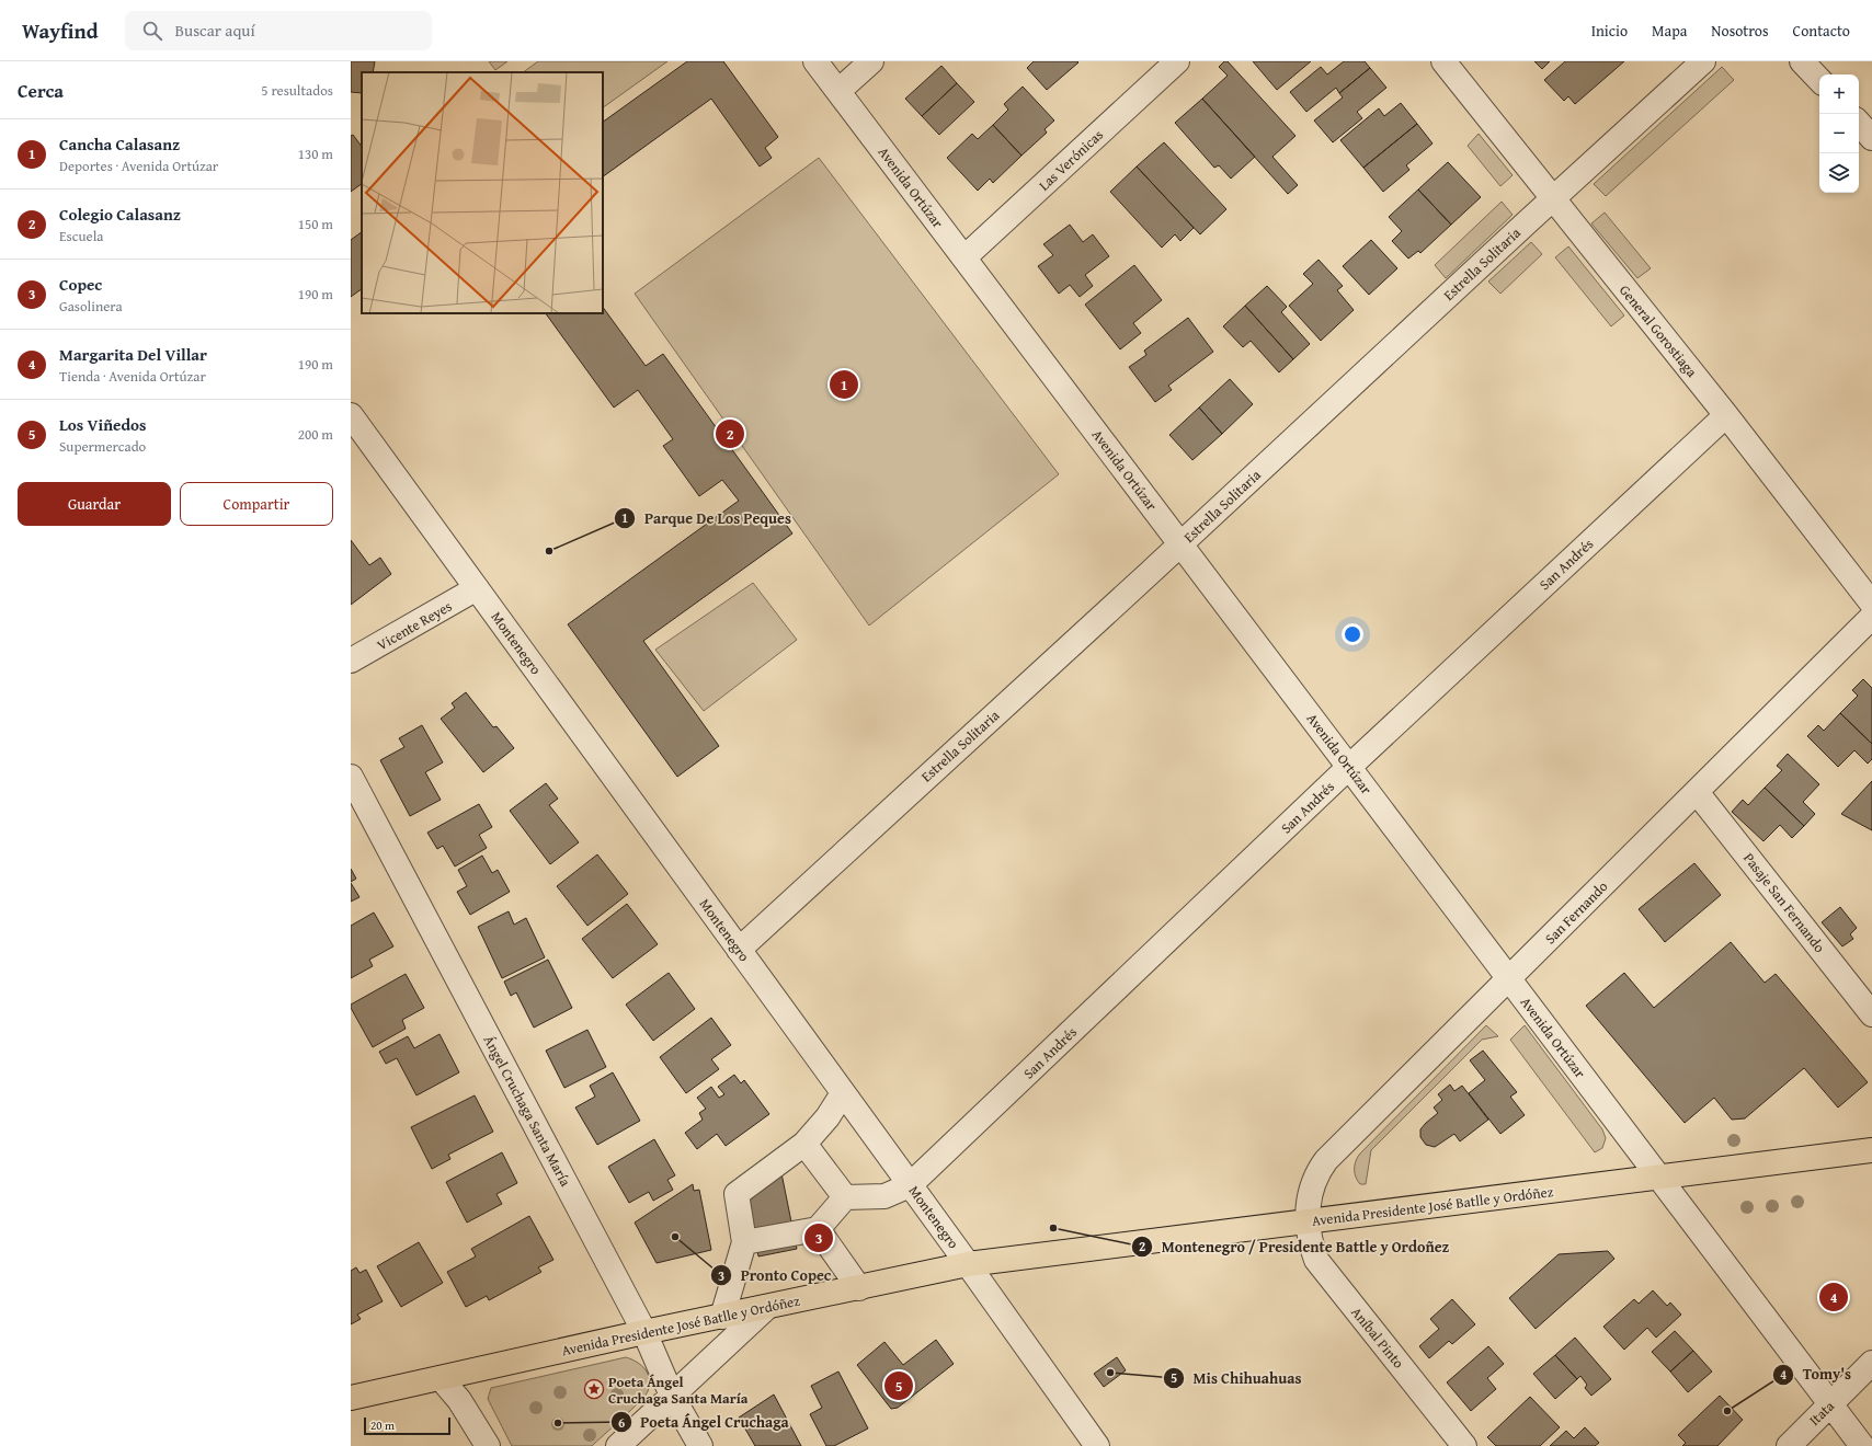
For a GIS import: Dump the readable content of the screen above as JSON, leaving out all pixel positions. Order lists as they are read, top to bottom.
{
  "streets": {
    "main road": ["Avenida Presidente José Batlle y Ordóñez"],
    "street": [
      "Las Verónicas",
      "Avenida Ortúzar",
      "Estrella Solitaria",
      "General Gorostiaga",
      "San Andrés",
      "Vicente Reyes",
      "Montenegro",
      "Pasaje San Fernando",
      "San Fernando",
      "Ángel Cruchaga Santa María",
      "Aníbal Pinto",
      "Itata"
    ]
  },
  "crossings": [
    ["Las Verónicas", "Avenida Ortúzar"],
    ["Avenida Ortúzar", "Estrella Solitaria"],
    ["Avenida Ortúzar", "San Andrés"],
    ["Avenida Ortúzar", "San Fernando"],
    ["Avenida Ortúzar", "Avenida Presidente José Batlle y Ordóñez"],
    ["Avenida Ortúzar", "Itata"],
    ["Estrella Solitaria", "General Gorostiaga"],
    ["Estrella Solitaria", "Montenegro"],
    ["General Gorostiaga", "San Andrés"],
    ["San Andrés", "Montenegro"],
    ["Vicente Reyes", "Montenegro"],
    ["Montenegro", "Avenida Presidente José Batlle y Ordóñez"],
    ["Pasaje San Fernando", "San Fernando"],
    ["San Fernando", "Avenida Presidente José Batlle y Ordóñez"],
    ["San Fernando", "Aníbal Pinto"],
    ["Ángel Cruchaga Santa María", "Avenida Presidente José Batlle y Ordóñez"],
    ["Avenida Presidente José Batlle y Ordóñez", "Aníbal Pinto"]
  ],
  "places": {
    "other": [
      "Parque De Los Peques",
      "Montenegro / Presidente Battle y Ordoñez",
      "Pronto Copec",
      "Mis Chihuahuas",
      "Tomy's",
      "Poeta Ángel Cruchaga"
    ],
    "place": ["Poeta Ángel Cruchaga Santa María"]
  },
  "scale_bar": "20 m",
  "page": {
    "header": "Wayfind",
    "search": "Buscar aquí",
    "nav": [
      "Inicio",
      "Mapa",
      "Nosotros",
      "Contacto"
    ],
    "heading": ["Cerca", "5 resultados"],
    "map_buttons": ["+", "−"],
    "list": [
      {
        "mark": "1",
        "name": "Cancha Calasanz",
        "note": "Deportes · Avenida Ortúzar",
        "value": "130 m"
      },
      {
        "mark": "2",
        "name": "Colegio Calasanz",
        "note": "Escuela",
        "value": "150 m"
      },
      {
        "mark": "3",
        "name": "Copec",
        "note": "Gasolinera",
        "value": "190 m"
      },
      {
        "mark": "4",
        "name": "Margarita Del Villar",
        "note": "Tienda · Avenida Ortúzar",
        "value": "190 m"
      },
      {
        "mark": "5",
        "name": "Los Viñedos",
        "note": "Supermercado",
        "value": "200 m"
      }
    ],
    "pins": [
      "1",
      "2",
      "3",
      "4",
      "5"
    ],
    "buttons": ["Guardar", "Compartir"],
    "scale": "20 m"
  }
}
